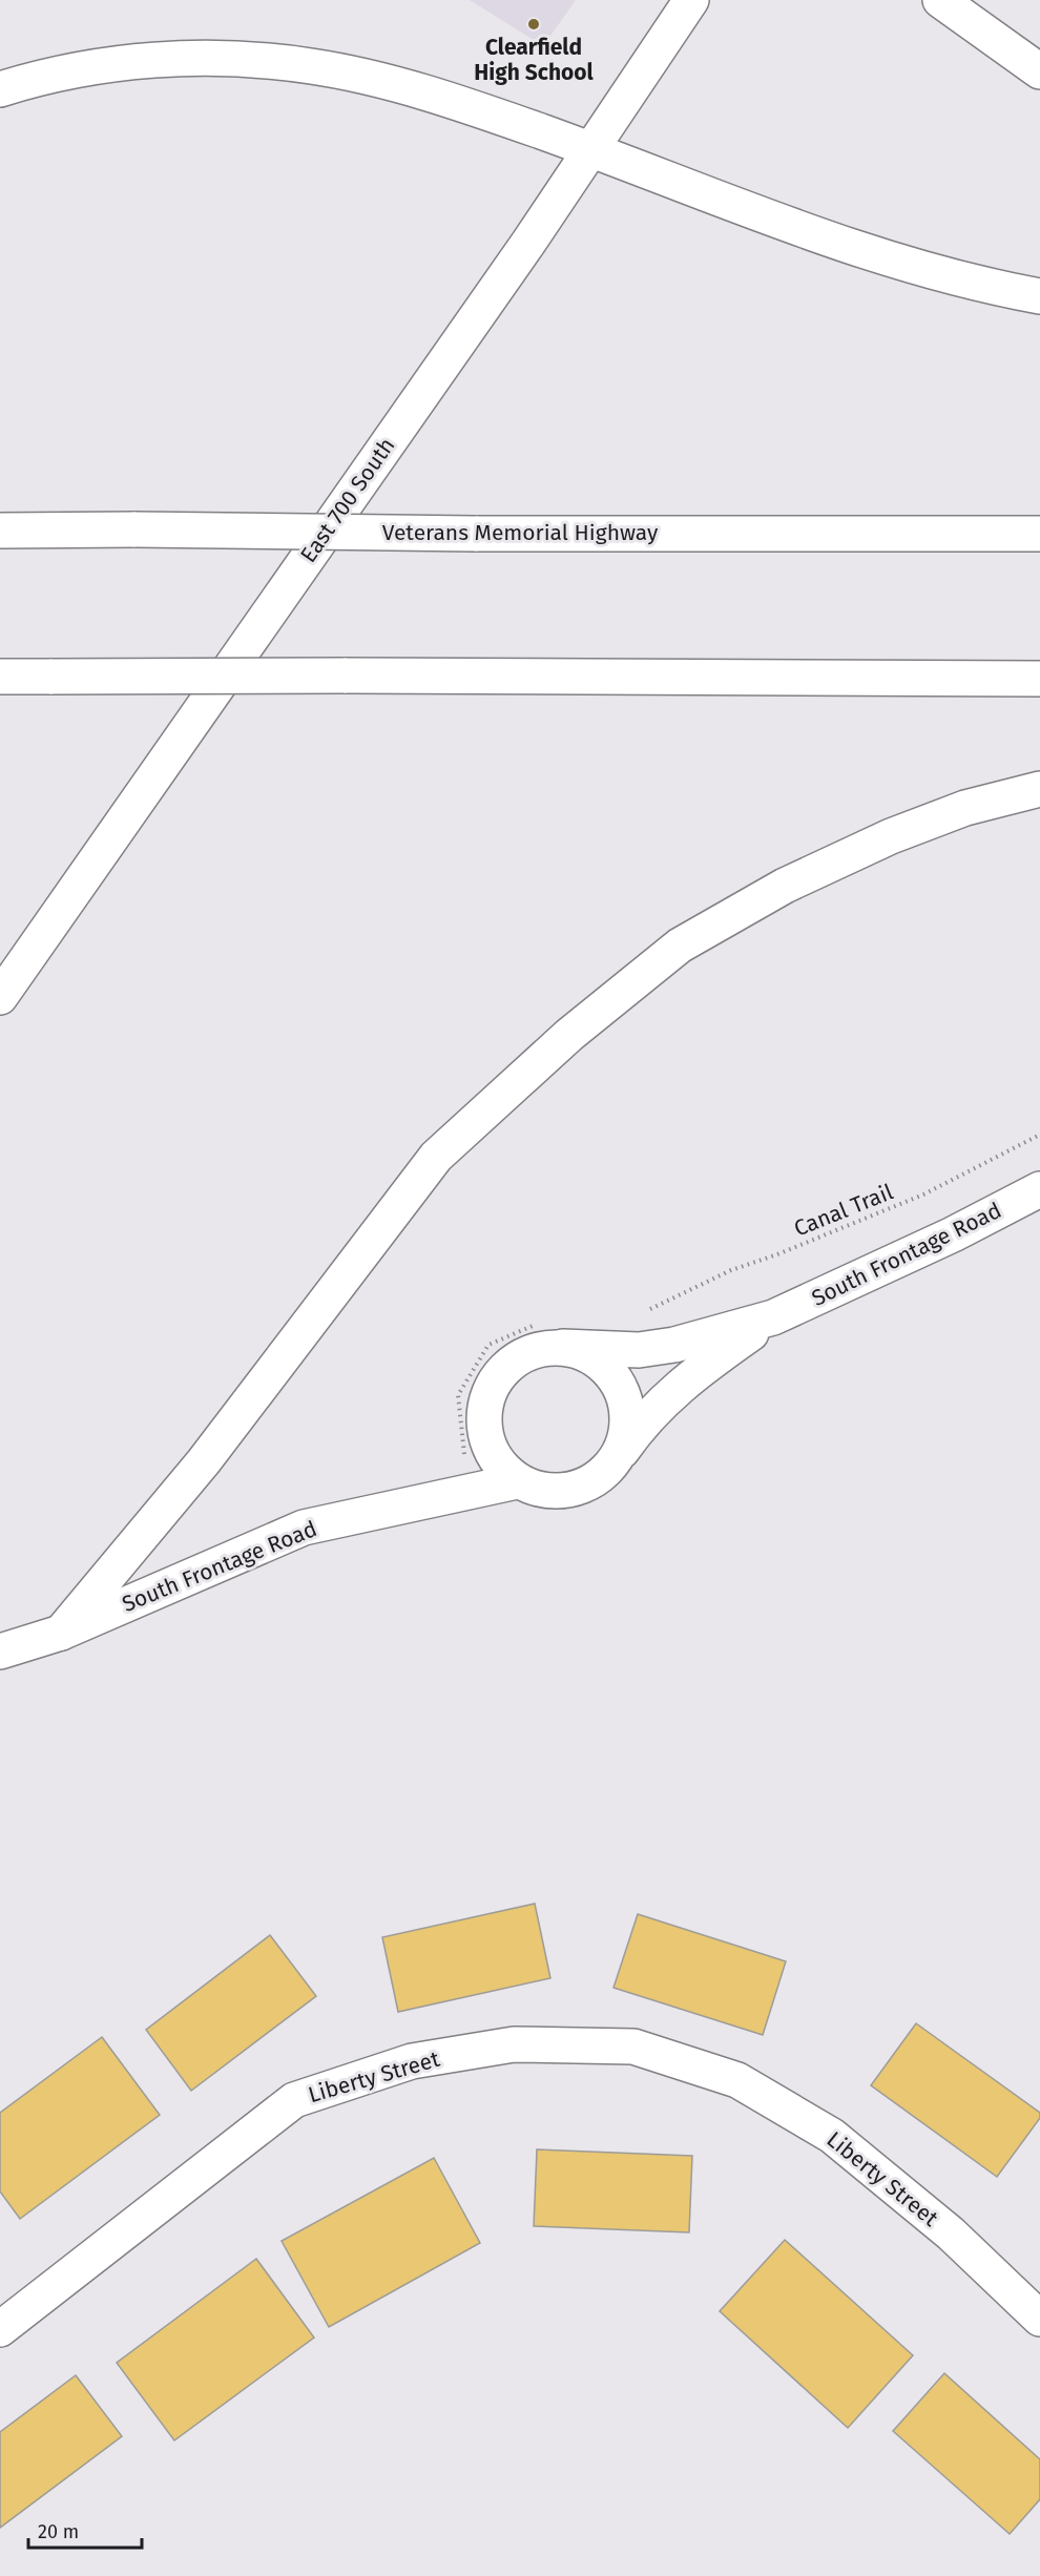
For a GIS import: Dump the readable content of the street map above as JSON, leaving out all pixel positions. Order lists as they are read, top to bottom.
{
  "streets": {
    "main road": [
      "East 700 South",
      "Veterans Memorial Highway",
      "South Frontage Road",
      "Liberty Street"
    ],
    "path": ["Canal Trail"]
  },
  "places": ["Clearfield High School"],
  "scale_bar": "20 m"
}
